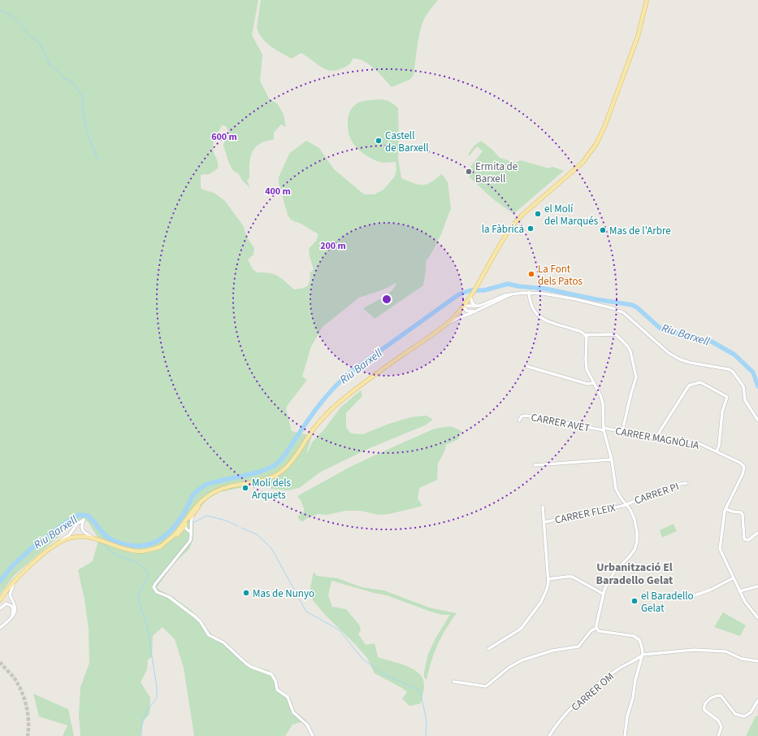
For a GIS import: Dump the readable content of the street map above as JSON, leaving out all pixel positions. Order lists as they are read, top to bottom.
{
  "streets": {
    "street": [
      "CARRER AVET",
      "CARRER MAGNÒLIA",
      "CARRER PI",
      "CARRER FLEIX",
      "CARRER OM"
    ]
  },
  "crossings": [
    ["CARRER AVET", "CARRER MAGNÒLIA"],
    ["CARRER PI", "CARRER FLEIX"]
  ],
  "districts": ["Urbanització El Baradello Gelat"],
  "water": ["Riu Barxell"],
  "places": [
    "Castell de Barxell",
    "Ermita de Barxell",
    "el Molí del Marqués",
    "la Fàbrica",
    "Mas de l'Arbre",
    "La Font dels Patos",
    "Molí dels Arquets",
    "Mas de Nunyo",
    "el Baradello Gelat"
  ],
  "rings": ["600 m", "400 m", "200 m"]
}
